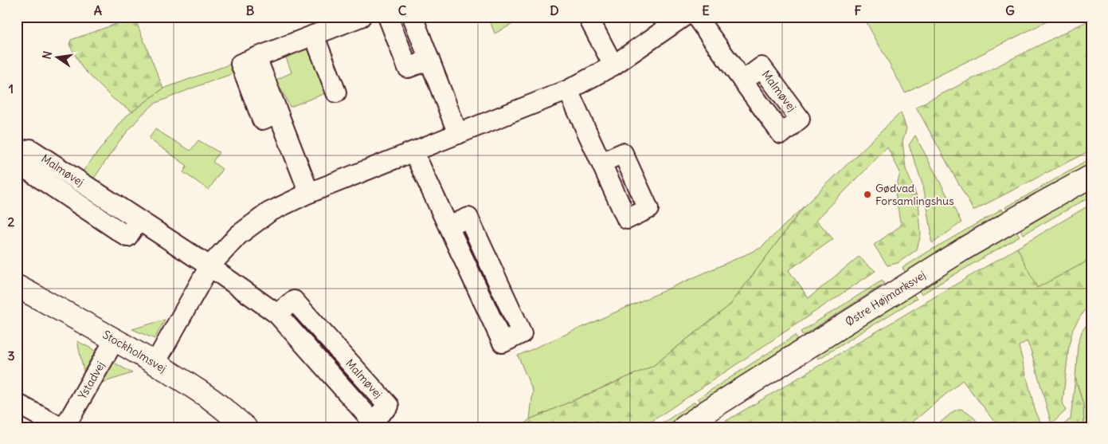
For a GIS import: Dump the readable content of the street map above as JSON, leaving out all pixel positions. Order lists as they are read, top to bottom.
{
  "streets": {
    "street": [
      "Malmøvej",
      "Østre Højmarksvej",
      "Stockholmsvej",
      "Ystadvej"
    ]
  },
  "crossings": [
    ["Stockholmsvej", "Ystadvej"]
  ],
  "places": ["Gødvad Forsamlingshus"],
  "north": "left",
  "grid": {
    "columns": [
      "A",
      "B",
      "C",
      "D",
      "E",
      "F",
      "G"
    ],
    "rows": ["1", "2", "3"]
  }
}
